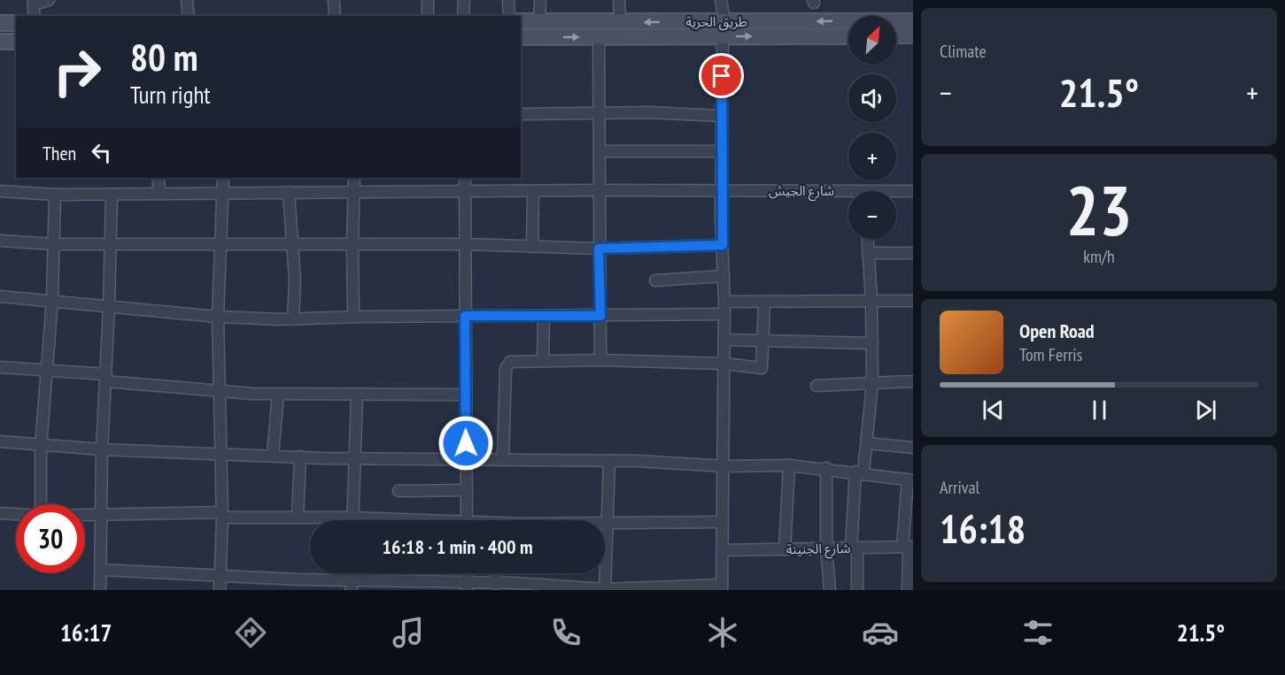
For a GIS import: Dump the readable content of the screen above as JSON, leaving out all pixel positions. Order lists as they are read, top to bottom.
{
  "streets": {
    "main road": ["طريق الحرية"],
    "street": ["شارع الجيش", "شارع الجنينة"]
  },
  "north": "top right",
  "page": {
    "tile": [
      "Climate",
      ["23", "km/h"],
      ["Arrival", "16:18"]
    ],
    "map_buttons": ["+", "−"],
    "turn": ["80 m", "Turn right"],
    "heat": ["−", "21.5°", "+"],
    "then": "Then",
    "song": ["Open Road", "Tom Ferris"],
    "limit": "30",
    "trip": "16:18 · 1 min · 400 m",
    "tabs": ["16:17", "21.5°"]
  }
}
